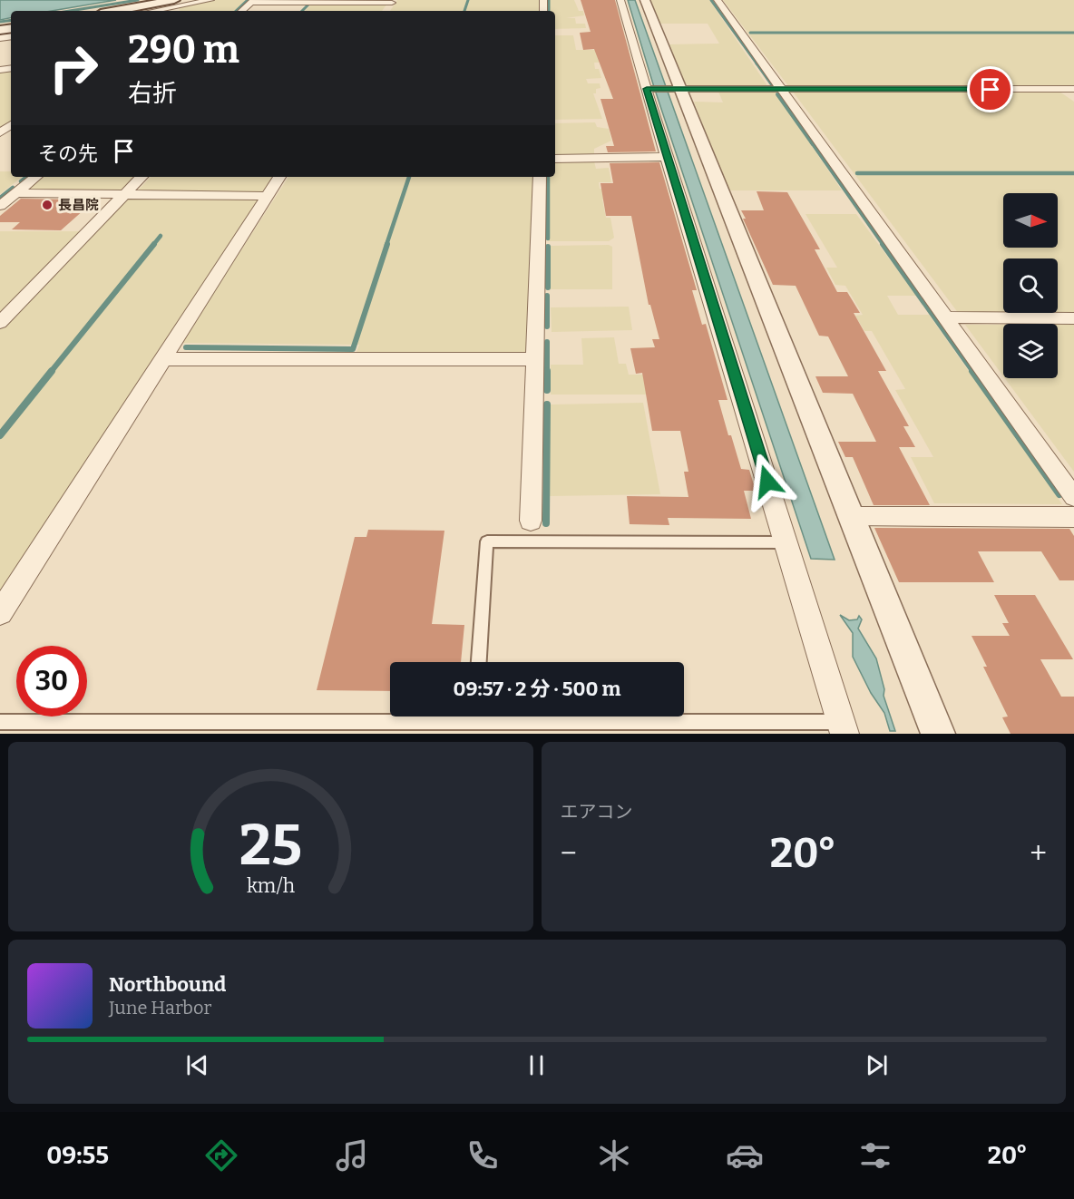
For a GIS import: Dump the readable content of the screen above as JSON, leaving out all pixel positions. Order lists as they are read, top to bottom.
{
  "places": ["長昌院"],
  "north": "right",
  "page": {
    "turn": ["290 m", "右折"],
    "then": "その先",
    "limit": "30",
    "trip": "09:57 · 2 分 · 500 m",
    "tile": "エアコン",
    "heat": ["−", "20°", "+"],
    "song": ["Northbound", "June Harbor"],
    "tabs": ["09:55", "20°"],
    "gauge": ["25", "km/h"]
  }
}
